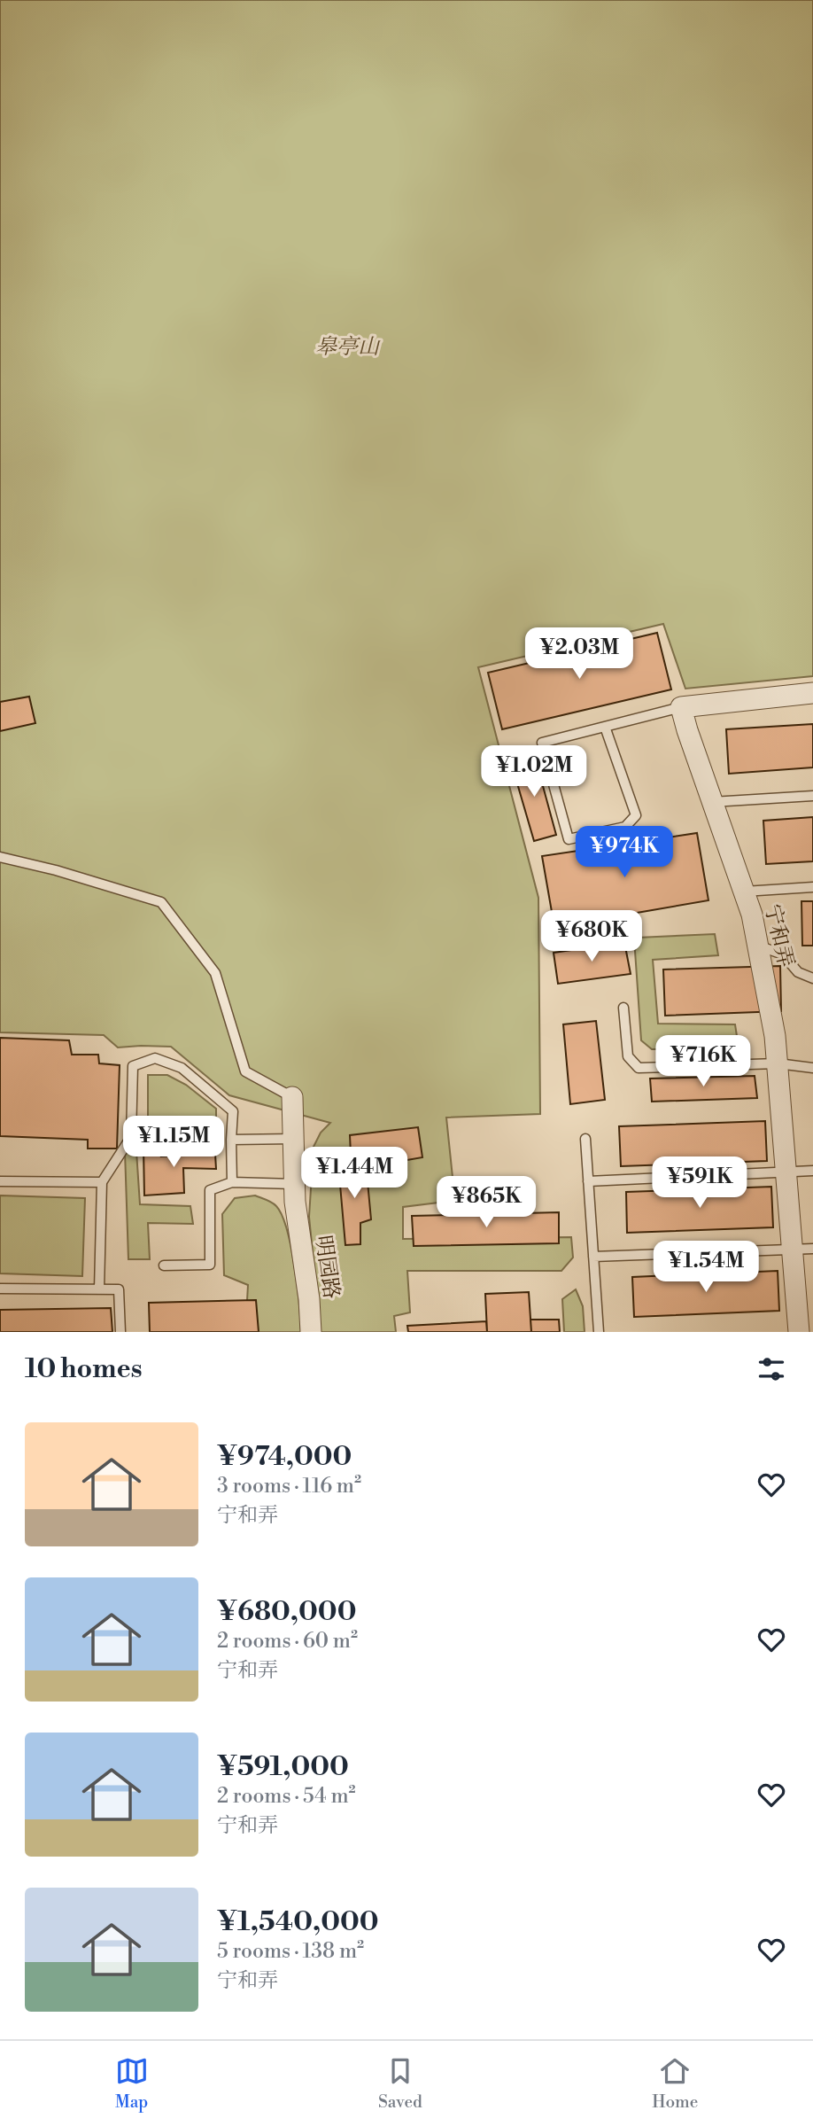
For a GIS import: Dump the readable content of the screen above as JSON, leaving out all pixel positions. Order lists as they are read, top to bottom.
{
  "streets": {
    "street": ["宁和弄", "明园路"]
  },
  "parks": ["皋亭山"],
  "page": {
    "price": [
      "¥2.03M",
      "¥1.02M",
      "¥974K",
      "¥680K",
      "¥716K",
      "¥1.15M",
      "¥1.44M",
      "¥591K",
      "¥865K",
      "¥1.54M"
    ],
    "heading": "10 homes",
    "list": [
      {
        "name": "¥974,000",
        "note": "3 rooms · 116 m² · 宁和弄"
      },
      {
        "name": "¥680,000",
        "note": "2 rooms · 60 m² · 宁和弄"
      },
      {
        "name": "¥591,000",
        "note": "2 rooms · 54 m² · 宁和弄"
      },
      {
        "name": "¥1,540,000",
        "note": "5 rooms · 138 m² · 宁和弄"
      }
    ],
    "tabs": ["Map", "Saved", "Home"]
  }
}
